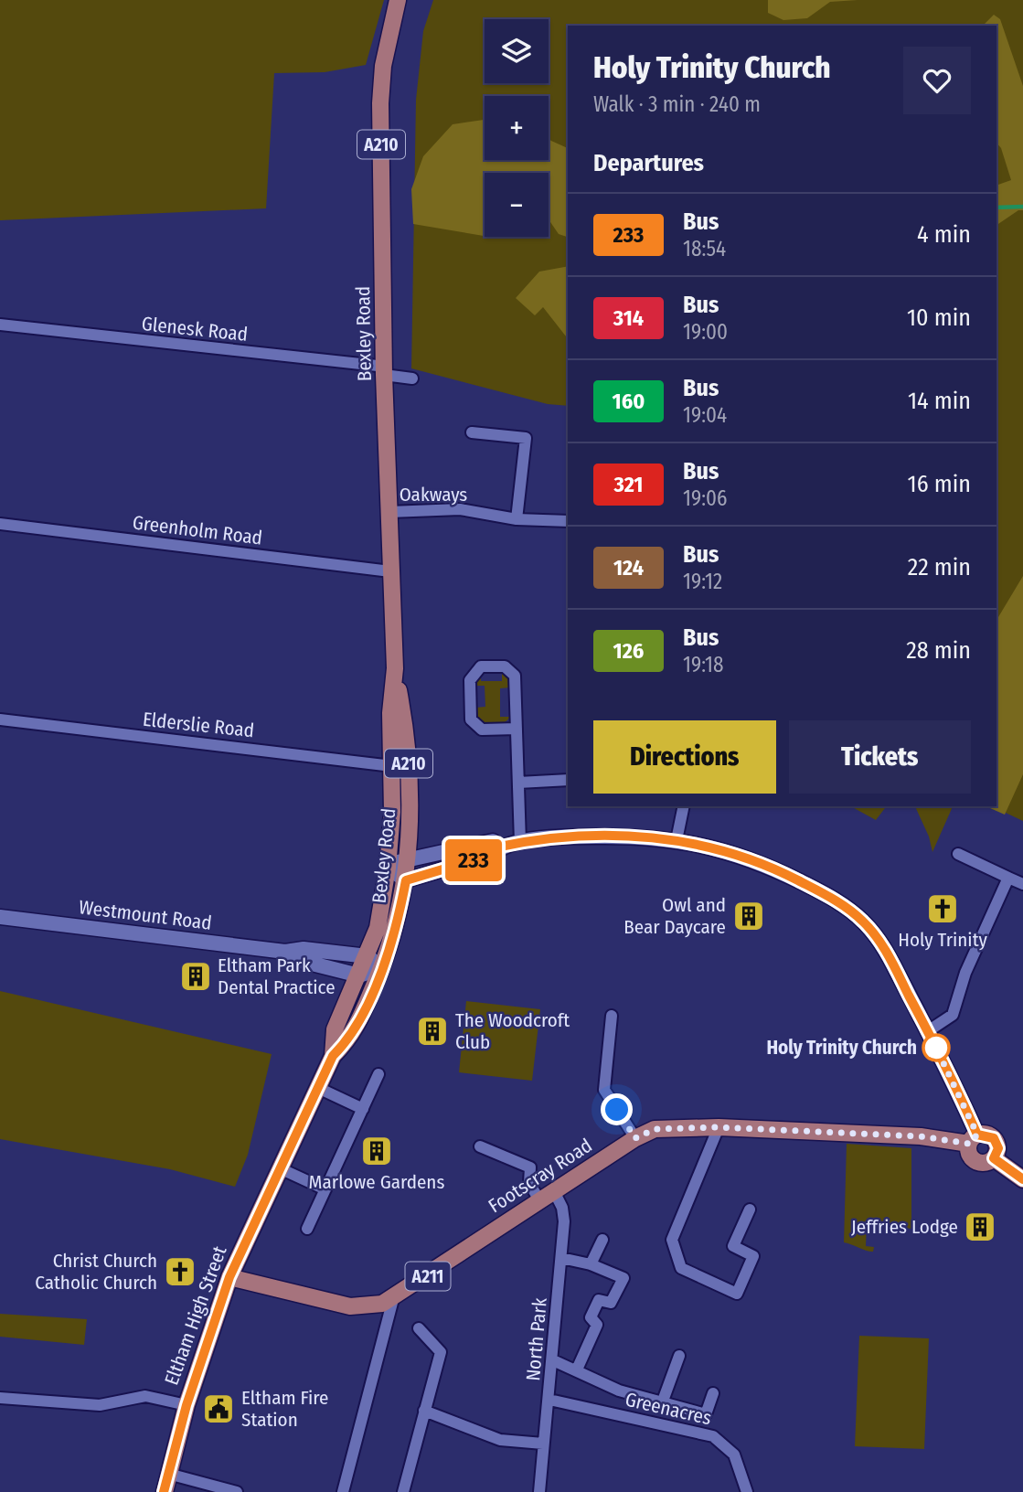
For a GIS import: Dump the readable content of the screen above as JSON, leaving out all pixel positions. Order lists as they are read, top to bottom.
{
  "streets": {
    "main road": [
      "A210",
      "Bexley Road",
      "Footscray Road",
      "A211",
      "Eltham High Street"
    ],
    "street": [
      "Glenesk Road",
      "Oakways",
      "Greenholm Road",
      "Elderslie Road",
      "Westmount Road",
      "North Park",
      "Greenacres"
    ]
  },
  "crossings": [
    ["Glenesk Road", "Bexley Road"],
    ["Bexley Road", "Oakways"],
    ["Bexley Road", "Greenholm Road"],
    ["Bexley Road", "Elderslie Road"],
    ["Bexley Road", "Eltham High Street"],
    ["Westmount Road", "Eltham High Street"],
    ["Footscray Road", "Eltham High Street"],
    ["Footscray Road", "North Park"],
    ["North Park", "Greenacres"]
  ],
  "places": {
    "church": ["Holy Trinity", "Christ Church Catholic Church"],
    "building": [
      "Owl and Bear Daycare",
      "Eltham Park Dental Practice",
      "The Woodcroft Club",
      "Marlowe Gardens",
      "Jeffries Lodge"
    ],
    "other": ["Holy Trinity Church"],
    "public building": ["Eltham Fire Station"]
  },
  "lines": ["bus line 233"],
  "page": {
    "on_map": "233",
    "map_buttons": ["+", "−"],
    "heading": [
      ["Holy Trinity Church", "Walk · 3 min · 240 m"],
      "Departures"
    ],
    "list": [
      {
        "mark": "233",
        "name": "Bus",
        "note": "18:54",
        "value": "4 min"
      },
      {
        "mark": "314",
        "name": "Bus",
        "note": "19:00",
        "value": "10 min"
      },
      {
        "mark": "160",
        "name": "Bus",
        "note": "19:04",
        "value": "14 min"
      },
      {
        "mark": "321",
        "name": "Bus",
        "note": "19:06",
        "value": "16 min"
      },
      {
        "mark": "124",
        "name": "Bus",
        "note": "19:12",
        "value": "22 min"
      },
      {
        "mark": "126",
        "name": "Bus",
        "note": "19:18",
        "value": "28 min"
      }
    ],
    "buttons": ["Directions", "Tickets"]
  }
}
